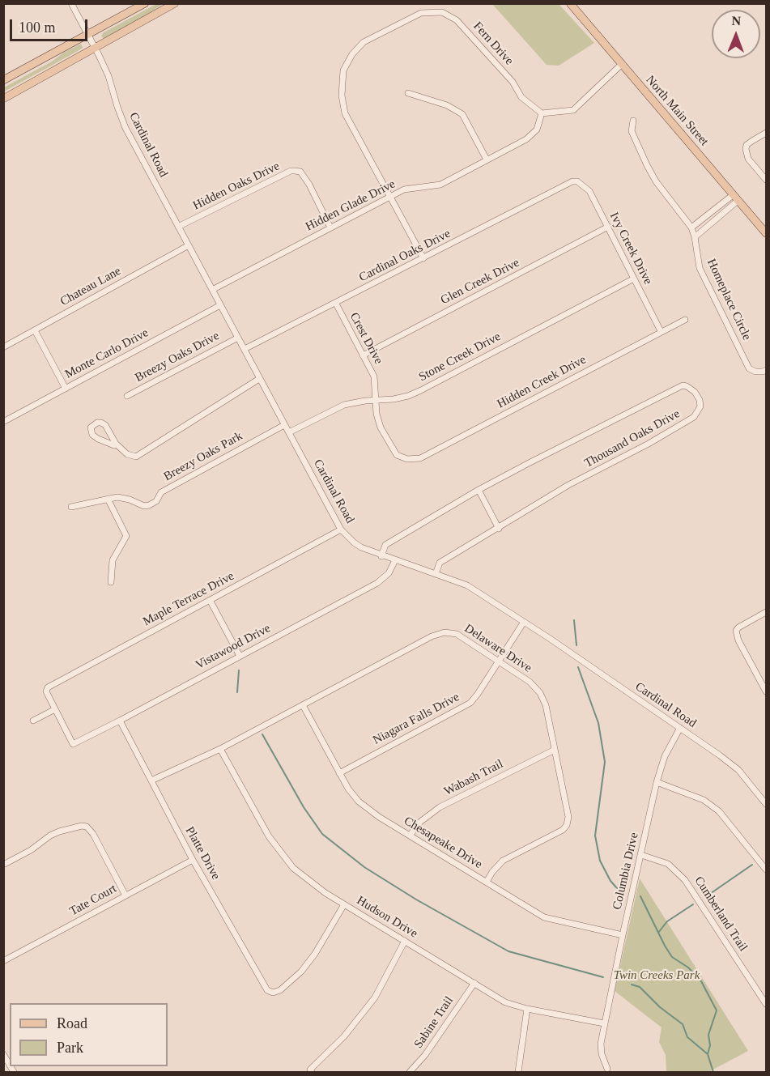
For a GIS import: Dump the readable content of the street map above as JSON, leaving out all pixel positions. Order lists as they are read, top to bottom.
{
  "streets": {
    "main road": ["North Main Street"],
    "street": [
      "Fern Drive",
      "Cardinal Road",
      "Hidden Oaks Drive",
      "Hidden Glade Drive",
      "Ivy Creek Drive",
      "Cardinal Oaks Drive",
      "Glen Creek Drive",
      "Chateau Lane",
      "Homeplace Circle",
      "Crest Drive",
      "Monte Carlo Drive",
      "Breezy Oaks Drive",
      "Stone Creek Drive",
      "Hidden Creek Drive",
      "Thousand Oaks Drive",
      "Breezy Oaks Park",
      "Maple Terrace Drive",
      "Vistawood Drive",
      "Delaware Drive",
      "Niagara Falls Drive",
      "Wabash Trail",
      "Chesapeake Drive",
      "Platte Drive",
      "Columbia Drive",
      "Tate Court",
      "Cumberland Trail",
      "Hudson Drive",
      "Sabine Trail"
    ]
  },
  "crossings": [
    ["Fern Drive", "Hidden Glade Drive"],
    ["Fern Drive", "Cardinal Oaks Drive"],
    ["Cardinal Road", "Hidden Oaks Drive"],
    ["Cardinal Road", "Hidden Glade Drive"],
    ["Cardinal Road", "Cardinal Oaks Drive"],
    ["Cardinal Road", "Chateau Lane"],
    ["Cardinal Road", "Monte Carlo Drive"],
    ["Cardinal Road", "Breezy Oaks Drive"],
    ["Cardinal Road", "Stone Creek Drive"],
    ["Cardinal Road", "Thousand Oaks Drive"],
    ["Cardinal Road", "Breezy Oaks Park"],
    ["Cardinal Road", "Maple Terrace Drive"],
    ["Cardinal Road", "Vistawood Drive"],
    ["Cardinal Road", "Niagara Falls Drive"],
    ["Cardinal Road", "Columbia Drive"],
    ["Hidden Oaks Drive", "Hidden Glade Drive"],
    ["Ivy Creek Drive", "Cardinal Oaks Drive"],
    ["Ivy Creek Drive", "Glen Creek Drive"],
    ["Ivy Creek Drive", "Stone Creek Drive"],
    ["Ivy Creek Drive", "Hidden Creek Drive"],
    ["Cardinal Oaks Drive", "Crest Drive"],
    ["Glen Creek Drive", "Crest Drive"],
    ["Crest Drive", "Stone Creek Drive"],
    ["Crest Drive", "Hidden Creek Drive"],
    ["Maple Terrace Drive", "Vistawood Drive"],
    ["Vistawood Drive", "Platte Drive"],
    ["Delaware Drive", "Niagara Falls Drive"],
    ["Delaware Drive", "Wabash Trail"],
    ["Delaware Drive", "Chesapeake Drive"],
    ["Delaware Drive", "Platte Drive"],
    ["Delaware Drive", "Hudson Drive"],
    ["Niagara Falls Drive", "Chesapeake Drive"],
    ["Wabash Trail", "Chesapeake Drive"],
    ["Chesapeake Drive", "Columbia Drive"],
    ["Platte Drive", "Tate Court"],
    ["Platte Drive", "Hudson Drive"],
    ["Columbia Drive", "Cumberland Trail"],
    ["Columbia Drive", "Hudson Drive"],
    ["Hudson Drive", "Sabine Trail"]
  ],
  "parks": ["Twin Creeks Park"],
  "legend": ["Road", "Park"],
  "scale_bar": "100 m",
  "north": "top"
}
